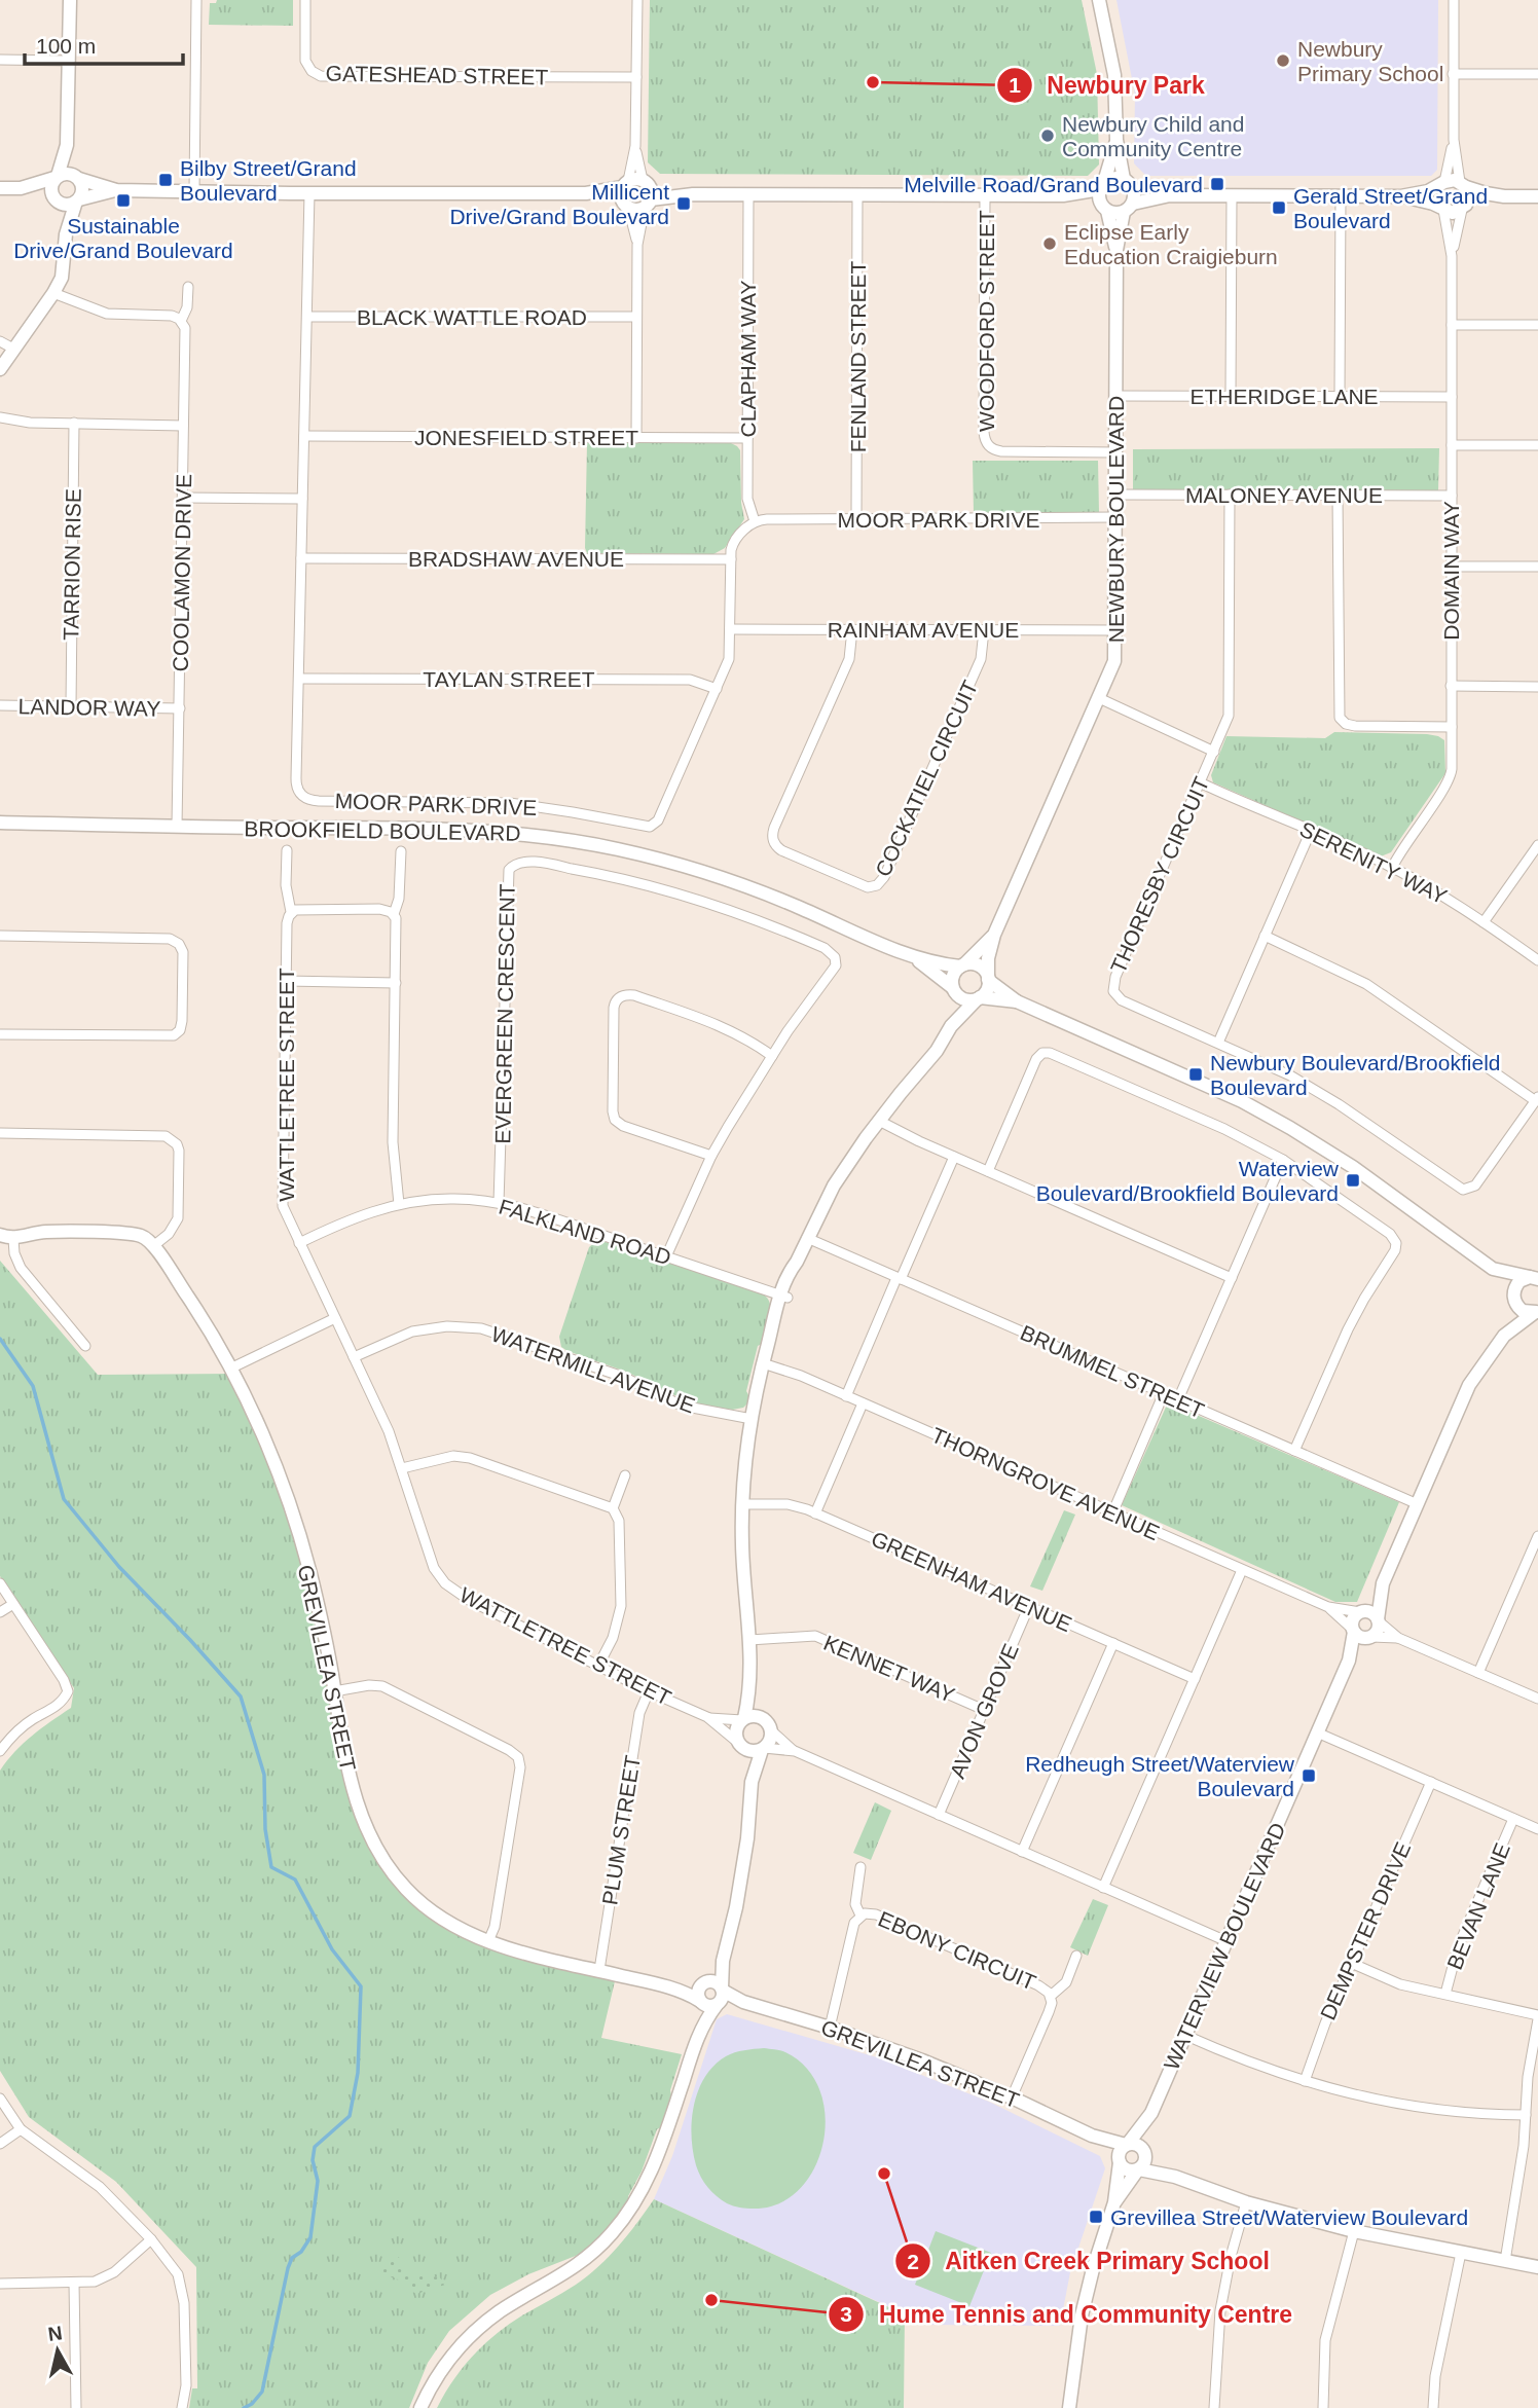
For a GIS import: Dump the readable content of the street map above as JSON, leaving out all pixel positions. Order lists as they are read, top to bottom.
{
  "streets": {
    "street": [
      "GATESHEAD STREET",
      "BLACK WATTLE ROAD",
      "WOODFORD STREET",
      "FENLAND STREET",
      "CLAPHAM WAY",
      "ETHERIDGE LANE",
      "JONESFIELD STREET",
      "MALONEY AVENUE",
      "MOOR PARK DRIVE",
      "NEWBURY BOULEVARD",
      "BRADSHAW AVENUE",
      "TARRION RISE",
      "DOMAIN WAY",
      "COOLAMON DRIVE",
      "RAINHAM AVENUE",
      "TAYLAN STREET",
      "LANDOR WAY",
      "COCKATIEL CIRCUIT",
      "BROOKFIELD BOULEVARD",
      "SERENITY WAY",
      "THORESBY CIRCUIT",
      "EVERGREEN CRESCENT",
      "WATTLETREE STREET",
      "FALKLAND ROAD",
      "WATERMILL AVENUE",
      "BRUMMEL STREET",
      "THORNGROVE AVENUE",
      "GREENHAM AVENUE",
      "GREVILLEA STREET",
      "KENNET WAY",
      "AVON GROVE",
      "PLUM STREET",
      "BEVAN LANE",
      "DEMPSTER DRIVE",
      "WATERVIEW BOULEVARD",
      "EBONY CIRCUIT"
    ]
  },
  "crossings": [
    ["BLACK WATTLE ROAD", "MOOR PARK DRIVE"],
    ["WOODFORD STREET", "NEWBURY BOULEVARD"],
    ["FENLAND STREET", "MOOR PARK DRIVE"],
    ["CLAPHAM WAY", "JONESFIELD STREET"],
    ["CLAPHAM WAY", "MOOR PARK DRIVE"],
    ["ETHERIDGE LANE", "NEWBURY BOULEVARD"],
    ["ETHERIDGE LANE", "DOMAIN WAY"],
    ["JONESFIELD STREET", "MOOR PARK DRIVE"],
    ["MALONEY AVENUE", "NEWBURY BOULEVARD"],
    ["MALONEY AVENUE", "DOMAIN WAY"],
    ["MALONEY AVENUE", "THORESBY CIRCUIT"],
    ["MOOR PARK DRIVE", "NEWBURY BOULEVARD"],
    ["MOOR PARK DRIVE", "BRADSHAW AVENUE"],
    ["MOOR PARK DRIVE", "RAINHAM AVENUE"],
    ["MOOR PARK DRIVE", "TAYLAN STREET"],
    ["NEWBURY BOULEVARD", "RAINHAM AVENUE"],
    ["NEWBURY BOULEVARD", "BROOKFIELD BOULEVARD"],
    ["TARRION RISE", "LANDOR WAY"],
    ["DOMAIN WAY", "SERENITY WAY"],
    ["COOLAMON DRIVE", "LANDOR WAY"],
    ["COOLAMON DRIVE", "BROOKFIELD BOULEVARD"],
    ["RAINHAM AVENUE", "COCKATIEL CIRCUIT"],
    ["SERENITY WAY", "THORESBY CIRCUIT"],
    ["EVERGREEN CRESCENT", "FALKLAND ROAD"],
    ["WATTLETREE STREET", "FALKLAND ROAD"],
    ["WATTLETREE STREET", "WATERMILL AVENUE"],
    ["WATTLETREE STREET", "PLUM STREET"],
    ["THORNGROVE AVENUE", "WATERVIEW BOULEVARD"],
    ["GREENHAM AVENUE", "AVON GROVE"],
    ["GREVILLEA STREET", "PLUM STREET"],
    ["GREVILLEA STREET", "WATERVIEW BOULEVARD"],
    ["GREVILLEA STREET", "EBONY CIRCUIT"],
    ["KENNET WAY", "AVON GROVE"]
  ],
  "places": {
    "other": [
      "Newbury Primary School",
      "Newbury Park",
      "Newbury Child and Community Centre",
      "Eclipse Early Education Craigieburn",
      "Aitken Creek Primary School",
      "Hume Tennis and Community Centre"
    ],
    "transit": [
      "Bilby Street/Grand Boulevard",
      "Melville Road/Grand Boulevard",
      "Sustainable Drive/Grand Boulevard",
      "Millicent Drive/Grand Boulevard",
      "Gerald Street/Grand Boulevard",
      "Newbury Boulevard/Brookfield Boulevard",
      "Waterview Boulevard/Brookfield Boulevard",
      "Redheugh Street/Waterview Boulevard",
      "Grevillea Street/Waterview Boulevard"
    ]
  },
  "scale_bar": "100 m",
  "north": "top"
}
